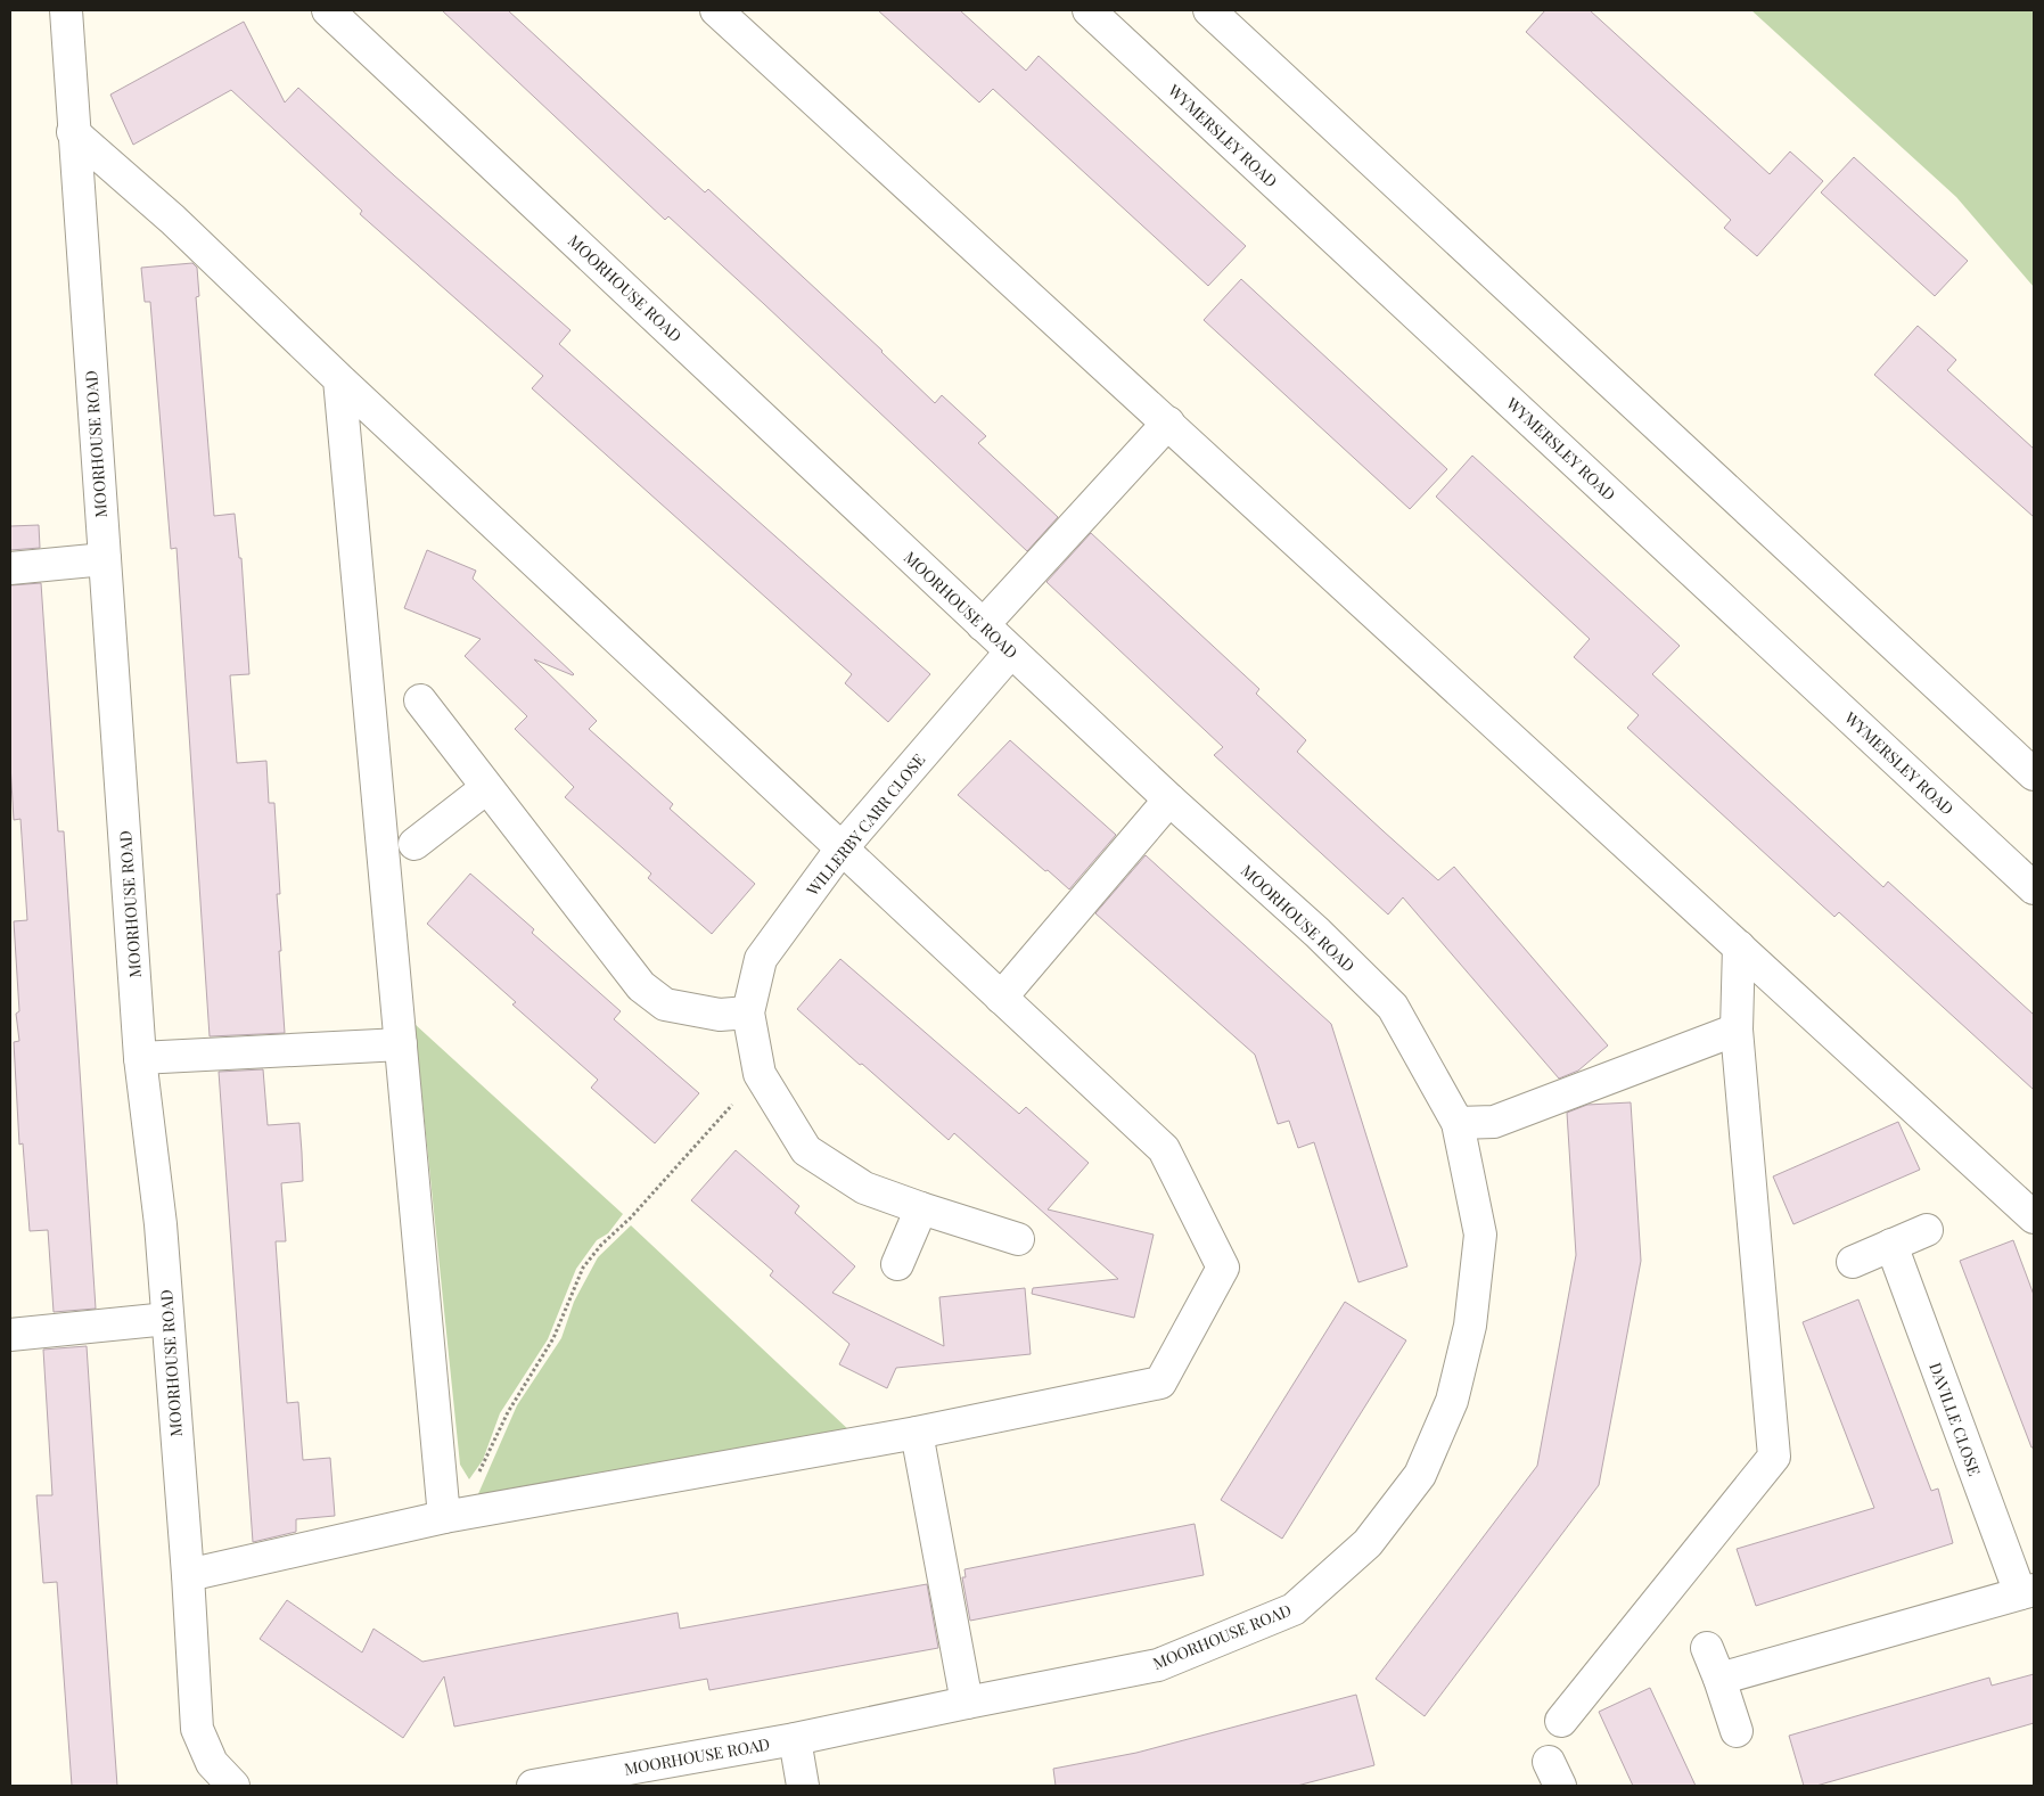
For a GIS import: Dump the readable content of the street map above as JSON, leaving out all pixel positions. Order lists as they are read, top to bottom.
{
  "streets": {
    "street": [
      "WYMERSLEY ROAD",
      "MOORHOUSE ROAD",
      "WILLERBY CARR CLOSE",
      "DAVILLE CLOSE"
    ]
  },
  "crossings": [
    ["MOORHOUSE ROAD", "WILLERBY CARR CLOSE"]
  ]
}
